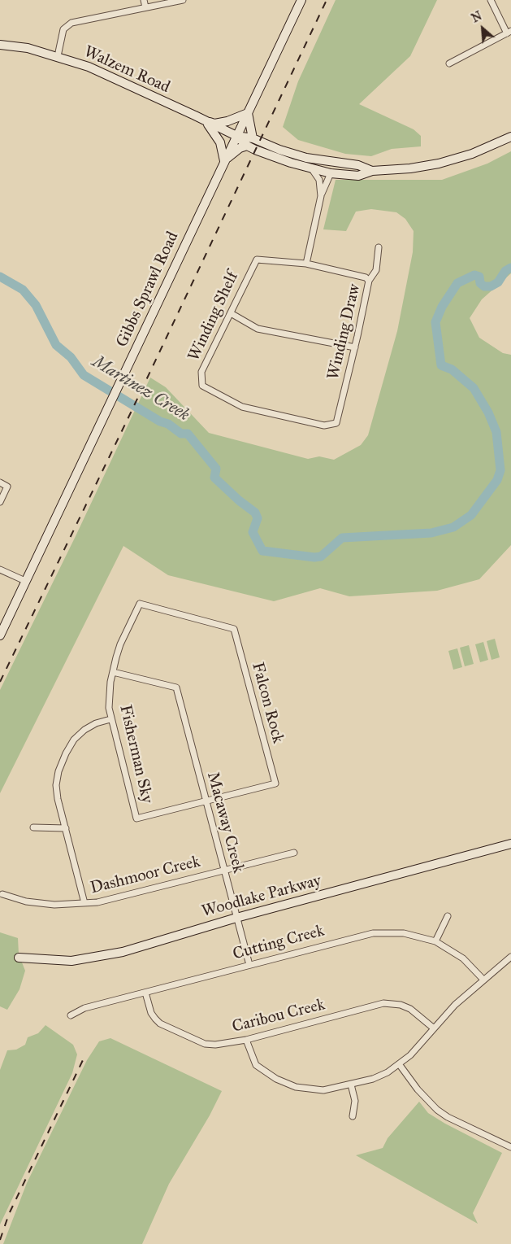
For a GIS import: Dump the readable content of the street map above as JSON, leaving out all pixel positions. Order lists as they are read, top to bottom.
{
  "streets": {
    "main road": ["Walzem Road", "Gibbs Sprawl Road", "Woodlake Parkway"],
    "street": [
      "Winding Shelf",
      "Winding Draw",
      "Falcon Rock",
      "Fisherman Sky",
      "Macaway Creek",
      "Dashmoor Creek",
      "Cutting Creek",
      "Caribou Creek"
    ]
  },
  "crossings": [
    ["Walzem Road", "Gibbs Sprawl Road"],
    ["Winding Shelf", "Winding Draw"],
    ["Falcon Rock", "Fisherman Sky"],
    ["Falcon Rock", "Macaway Creek"],
    ["Fisherman Sky", "Macaway Creek"],
    ["Macaway Creek", "Dashmoor Creek"],
    ["Macaway Creek", "Woodlake Parkway"],
    ["Macaway Creek", "Cutting Creek"],
    ["Cutting Creek", "Caribou Creek"]
  ],
  "water": ["Martinez Creek"],
  "north": "top left"
}
